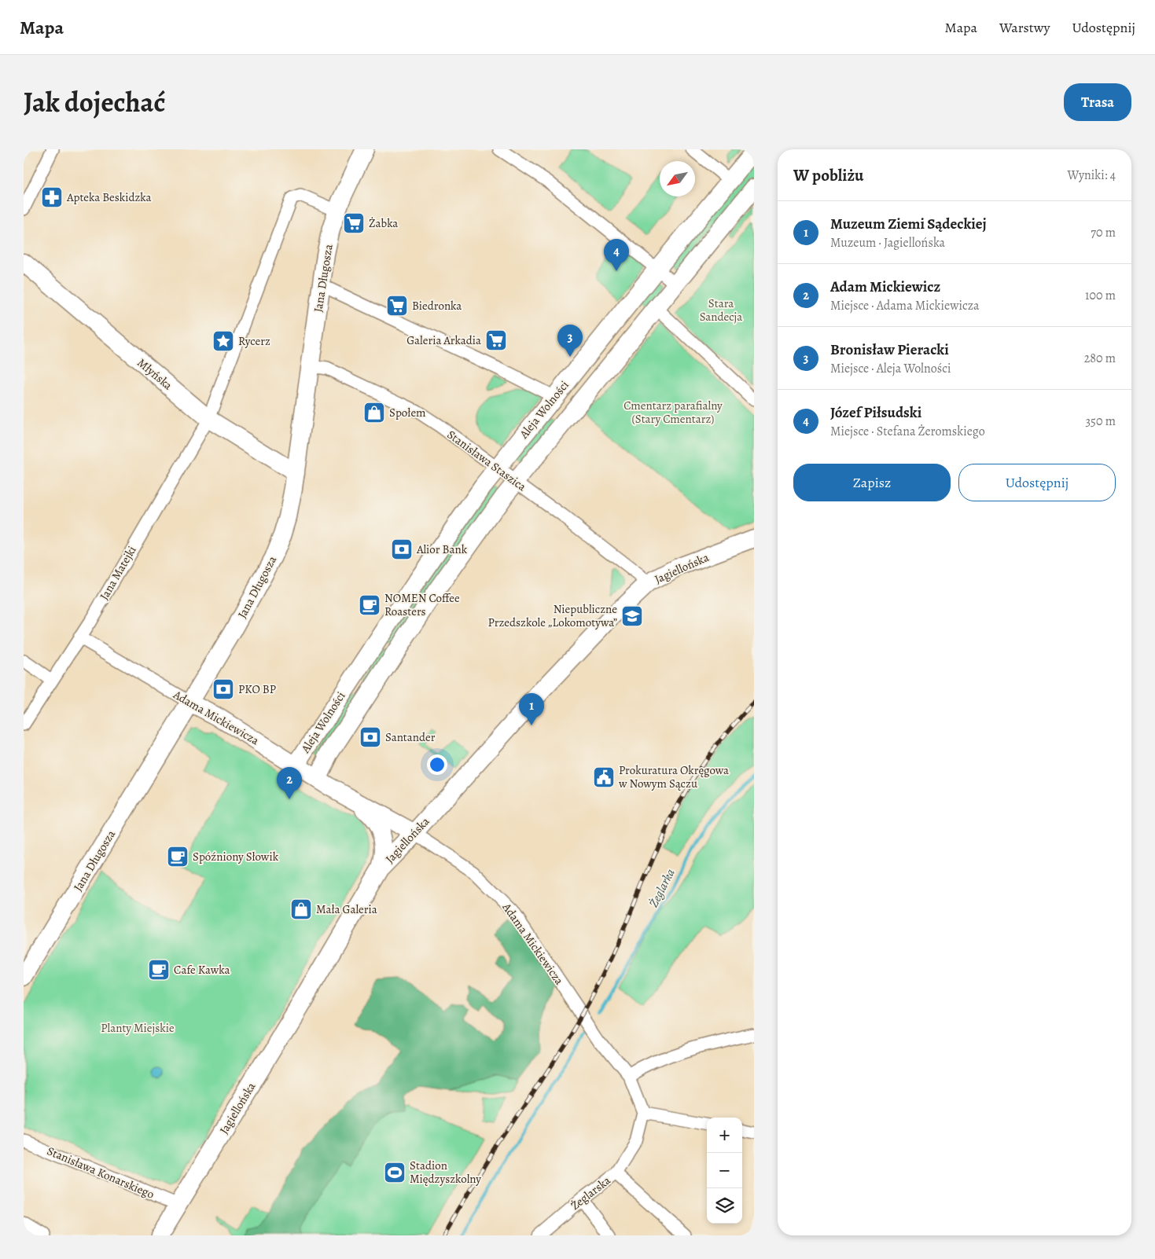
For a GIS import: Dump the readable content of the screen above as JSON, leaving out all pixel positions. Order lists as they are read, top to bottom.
{
  "streets": {
    "street": [
      "Jana Długosza",
      "Młyńska",
      "Aleja Wolności",
      "Stanisława Staszica",
      "Jagiellońska",
      "Jana Matejki",
      "Adama Mickiewicza",
      "Stanisława Konarskiego",
      "Żeglarska"
    ]
  },
  "crossings": [
    ["Jana Długosza", "Młyńska"],
    ["Jana Długosza", "Stanisława Staszica"],
    ["Jana Długosza", "Jana Matejki"],
    ["Jana Długosza", "Adama Mickiewicza"],
    ["Młyńska", "Jana Matejki"],
    ["Aleja Wolności", "Stanisława Staszica"],
    ["Aleja Wolności", "Adama Mickiewicza"],
    ["Stanisława Staszica", "Jagiellońska"],
    ["Jagiellońska", "Adama Mickiewicza"],
    ["Jagiellońska", "Stanisława Konarskiego"],
    ["Jana Matejki", "Adama Mickiewicza"]
  ],
  "water": ["Żeglarka"],
  "parks": ["Stara Sandecja", "Cmentarz parafialny (Stary Cmentarz)", "Planty Miejskie"],
  "places": {
    "pharmacy": ["Apteka Beskidzka"],
    "supermarket": ["Żabka", "Biedronka", "Galeria Arkadia"],
    "place": ["Rycerz"],
    "shop": ["Społem", "Mała Galeria"],
    "bank": ["Alior Bank", "PKO BP", "Santander"],
    "cafe": ["NOMEN Coffee Roasters", "Spóźniony Słowik", "Cafe Kawka"],
    "school or university": ["Niepubliczne Przedszkole „Lokomotywa”"],
    "public building": ["Prokuratura Okręgowa w Nowym Sączu"],
    "sports": ["Stadion Międzyszkolny"]
  },
  "north": "bottom left",
  "page": {
    "header": "Mapa",
    "nav": ["Mapa", "Warstwy", "Udostępnij"],
    "title": "Jak dojechać",
    "buttons": [
      "Trasa",
      ["Zapisz", "Udostępnij"]
    ],
    "heading": ["W pobliżu", "Wyniki: 4"],
    "list": [
      {
        "mark": "1",
        "name": "Muzeum Ziemi Sądeckiej",
        "note": "Muzeum · Jagiellońska",
        "value": "70 m"
      },
      {
        "mark": "2",
        "name": "Adam Mickiewicz",
        "note": "Miejsce · Adama Mickiewicza",
        "value": "100 m"
      },
      {
        "mark": "3",
        "name": "Bronisław Pieracki",
        "note": "Miejsce · Aleja Wolności",
        "value": "280 m"
      },
      {
        "mark": "4",
        "name": "Józef Piłsudski",
        "note": "Miejsce · Stefana Żeromskiego",
        "value": "350 m"
      }
    ],
    "pins": [
      "4",
      "3",
      "1",
      "2"
    ],
    "map_buttons": ["+", "−"]
  }
}
